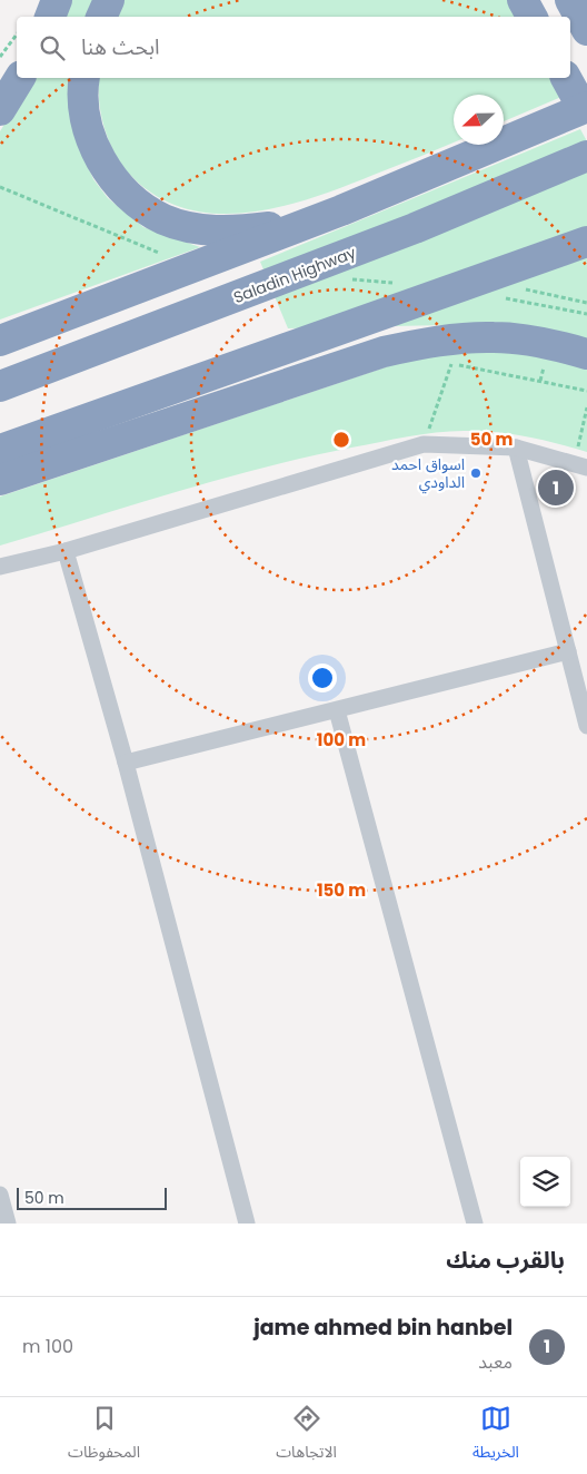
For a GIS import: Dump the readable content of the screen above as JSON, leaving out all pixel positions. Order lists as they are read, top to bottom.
{
  "streets": {
    "highway": ["Saladin Highway"]
  },
  "places": ["اسواق احمد الداودي"],
  "scale_bar": "50 m",
  "north": "left",
  "page": {
    "search": "ابحث هنا",
    "pins": "1",
    "scale": "50 m",
    "heading": "بالقرب منك",
    "list": [
      {
        "mark": "1",
        "name": "jame ahmed bin hanbel",
        "note": "معبد",
        "value": "100 m"
      }
    ],
    "nav": ["الخريطة", "الاتجاهات", "المحفوظات"]
  },
  "rings": ["50 m", "100 m", "150 m"]
}
